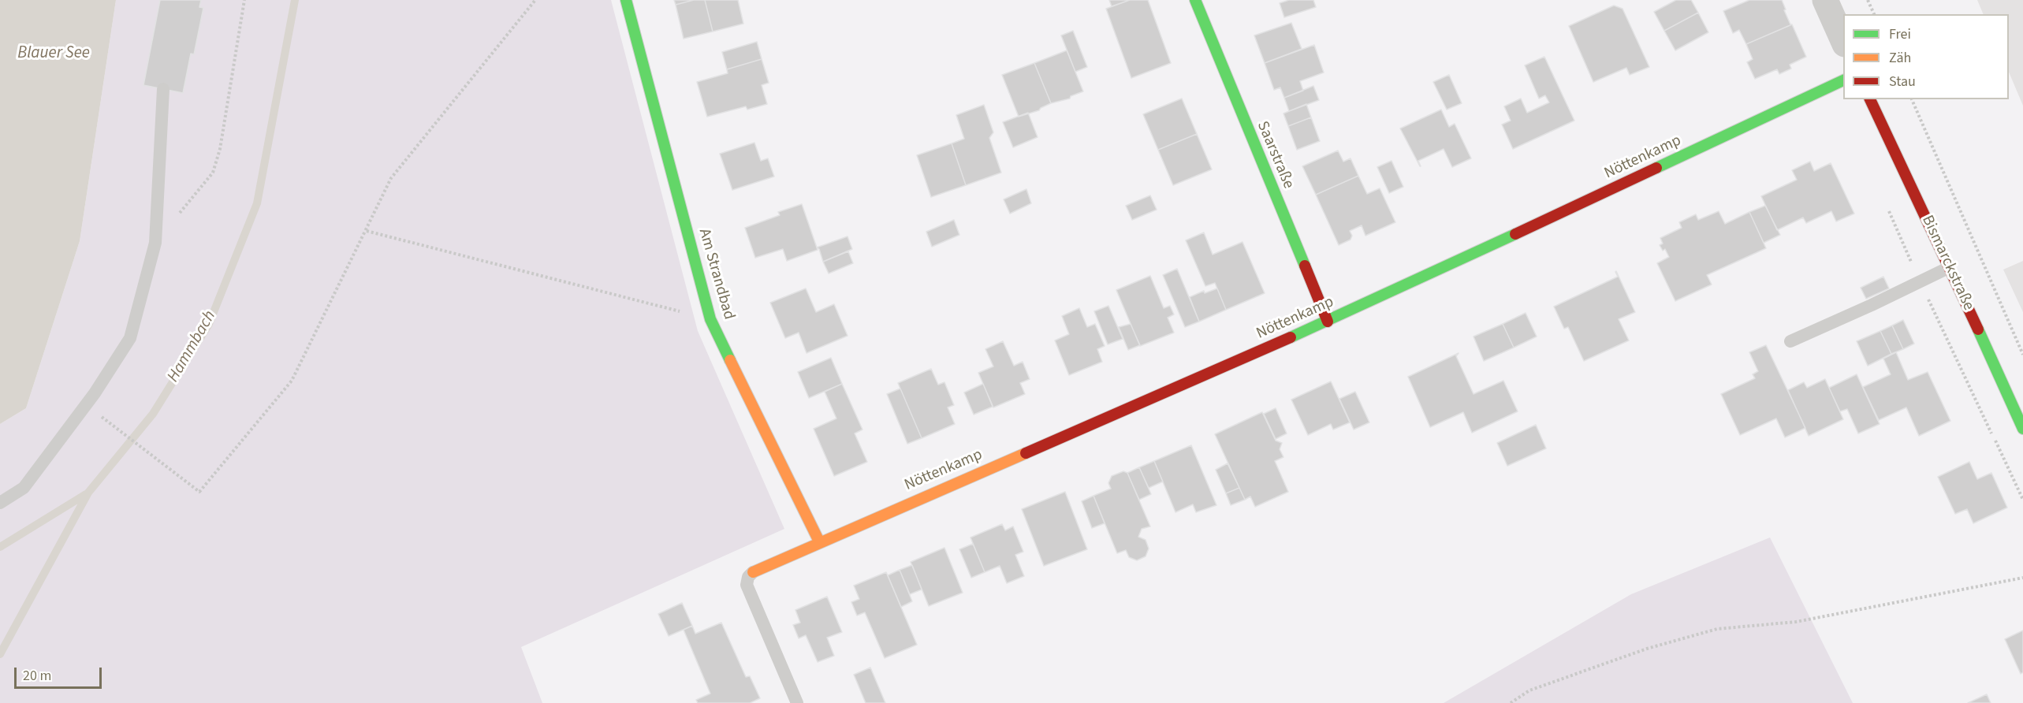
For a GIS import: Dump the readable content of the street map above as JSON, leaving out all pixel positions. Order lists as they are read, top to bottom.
{
  "streets": {
    "street": [
      "Saarstraße",
      "Nöttenkamp",
      "Bismarckstraße",
      "Am Strandbad"
    ]
  },
  "crossings": [
    ["Saarstraße", "Nöttenkamp"],
    ["Nöttenkamp", "Am Strandbad"]
  ],
  "water": ["Blauer See", "Hammbach"],
  "legend": ["Frei", "Zäh", "Stau"],
  "scale_bar": "20 m"
}
